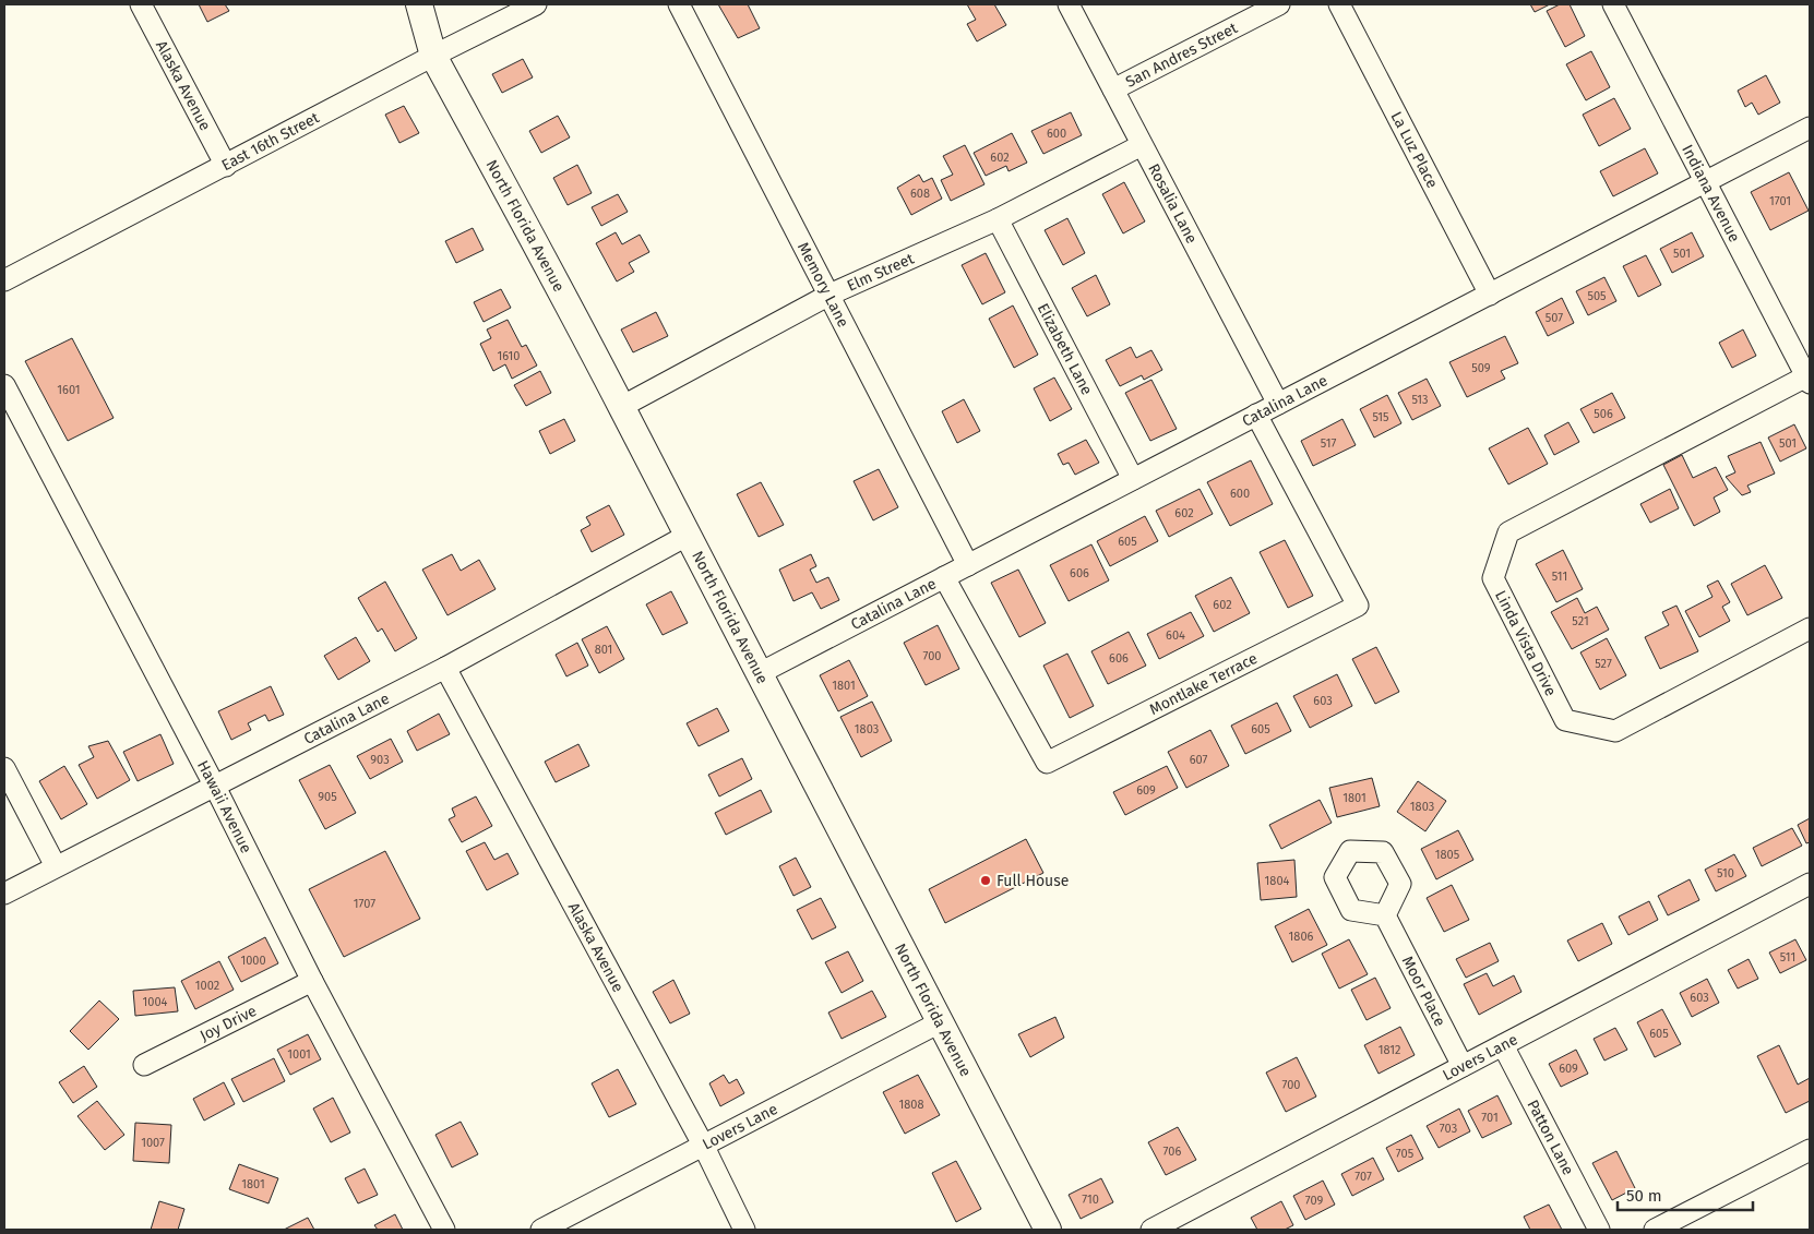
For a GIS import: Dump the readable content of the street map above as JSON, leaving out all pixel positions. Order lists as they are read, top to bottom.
{
  "streets": {
    "main road": ["North Florida Avenue"],
    "street": [
      "San Andres Street",
      "Alaska Avenue",
      "East 16th Street",
      "La Luz Place",
      "Indiana Avenue",
      "Rosalia Lane",
      "Elm Street",
      "Memory Lane",
      "Elizabeth Lane",
      "Catalina Lane",
      "Linda Vista Drive",
      "Montlake Terrace",
      "Hawaii Avenue",
      "Moor Place",
      "Joy Drive",
      "Lovers Lane",
      "Patton Lane"
    ]
  },
  "crossings": [
    ["San Andres Street", "Rosalia Lane"],
    ["Alaska Avenue", "East 16th Street"],
    ["Alaska Avenue", "Catalina Lane"],
    ["Alaska Avenue", "Lovers Lane"],
    ["East 16th Street", "North Florida Avenue"],
    ["La Luz Place", "Catalina Lane"],
    ["Indiana Avenue", "Catalina Lane"],
    ["Indiana Avenue", "Linda Vista Drive"],
    ["Rosalia Lane", "Elm Street"],
    ["Rosalia Lane", "Catalina Lane"],
    ["North Florida Avenue", "Elm Street"],
    ["North Florida Avenue", "Catalina Lane"],
    ["North Florida Avenue", "Lovers Lane"],
    ["Elm Street", "Memory Lane"],
    ["Elm Street", "Elizabeth Lane"],
    ["Memory Lane", "Catalina Lane"],
    ["Elizabeth Lane", "Catalina Lane"],
    ["Catalina Lane", "Montlake Terrace"],
    ["Catalina Lane", "Hawaii Avenue"],
    ["Hawaii Avenue", "Joy Drive"],
    ["Moor Place", "Lovers Lane"],
    ["Lovers Lane", "Patton Lane"]
  ],
  "places": ["Full House"],
  "house_numbers": [
    "600",
    "602",
    "608",
    "1701",
    "501",
    "505",
    "507",
    "1610",
    "509",
    "1601",
    "513",
    "506",
    "515",
    "517",
    "501",
    "600",
    "602",
    "605",
    "606",
    "511",
    "602",
    "521",
    "604",
    "801",
    "700",
    "606",
    "527",
    "1801",
    "603",
    "1803",
    "605",
    "903",
    "607",
    "609",
    "905",
    "1801",
    "1803",
    "1805",
    "510",
    "1804",
    "1707",
    "1806",
    "511",
    "1000",
    "1002",
    "603",
    "1004",
    "605",
    "1812",
    "1001",
    "609",
    "700",
    "1808",
    "701",
    "703",
    "1007",
    "706",
    "705",
    "707",
    "1801",
    "710",
    "709"
  ],
  "scale_bar": "50 m"
}
